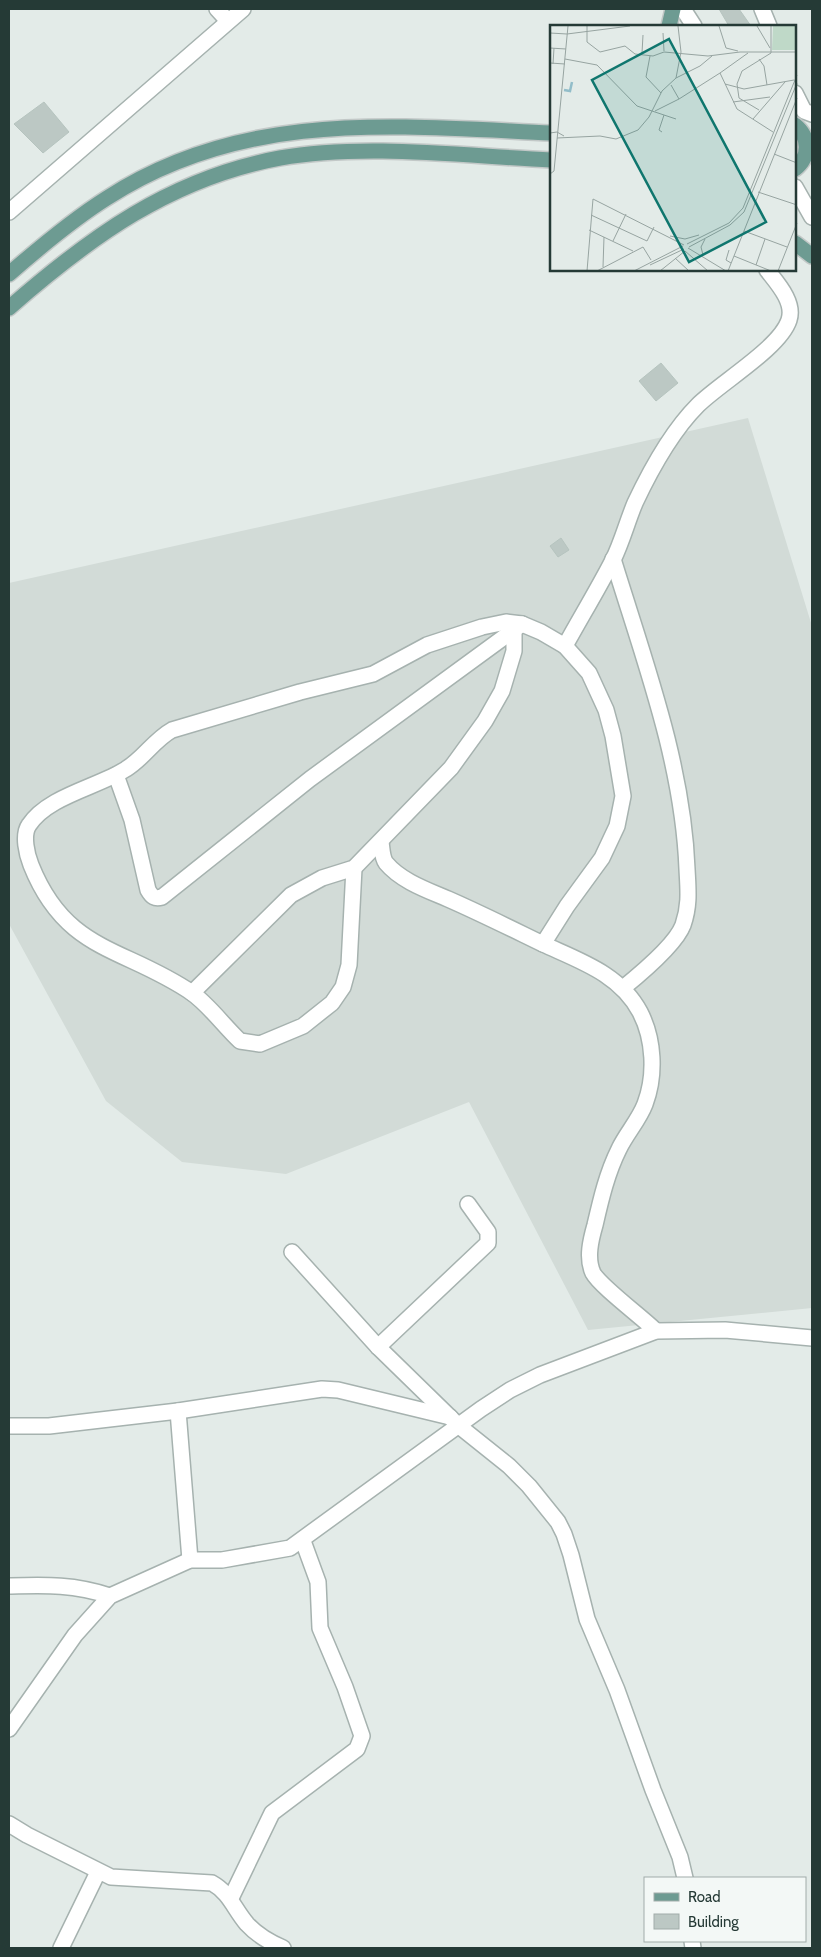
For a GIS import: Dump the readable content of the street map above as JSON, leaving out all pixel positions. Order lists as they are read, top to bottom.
{
  "legend": ["Road", "Building"]
}
